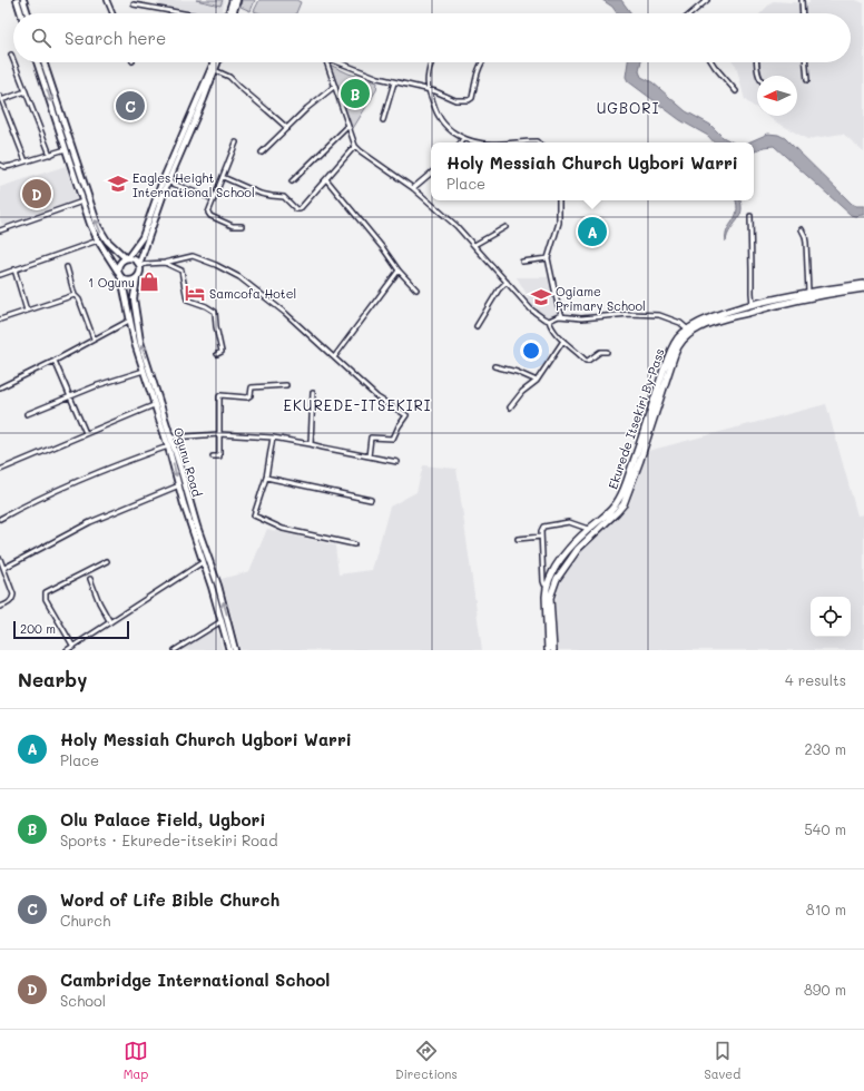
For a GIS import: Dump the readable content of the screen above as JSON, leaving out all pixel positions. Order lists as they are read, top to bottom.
{
  "streets": {
    "main road": ["Ekurede Itsekiri By-Pass", "Ogunu Road"]
  },
  "districts": ["UGBORI", "EKUREDE-ITSEKIRI"],
  "places": {
    "school or university": ["Eagles Height International School", "Ogiame Primary School"],
    "shop": ["1 Ogunu"],
    "hotel": ["Samcofa Hotel"]
  },
  "scale_bar": "200 m",
  "north": "left",
  "page": {
    "search": "Search here",
    "pins": [
      "B",
      "C",
      "D",
      "A"
    ],
    "popup": ["Holy Messiah Church Ugbori Warri", "Place"],
    "scale": "200 m",
    "heading": ["Nearby", "4 results"],
    "list": [
      {
        "mark": "A",
        "name": "Holy Messiah Church Ugbori Warri",
        "note": "Place",
        "value": "230 m"
      },
      {
        "mark": "B",
        "name": "Olu Palace Field, Ugbori",
        "note": "Sports · Ekurede-itsekiri Road",
        "value": "540 m"
      },
      {
        "mark": "C",
        "name": "Word of Life Bible Church",
        "note": "Church",
        "value": "810 m"
      },
      {
        "mark": "D",
        "name": "Cambridge International School",
        "note": "School",
        "value": "890 m"
      }
    ],
    "nav": ["Map", "Directions", "Saved"]
  }
}
